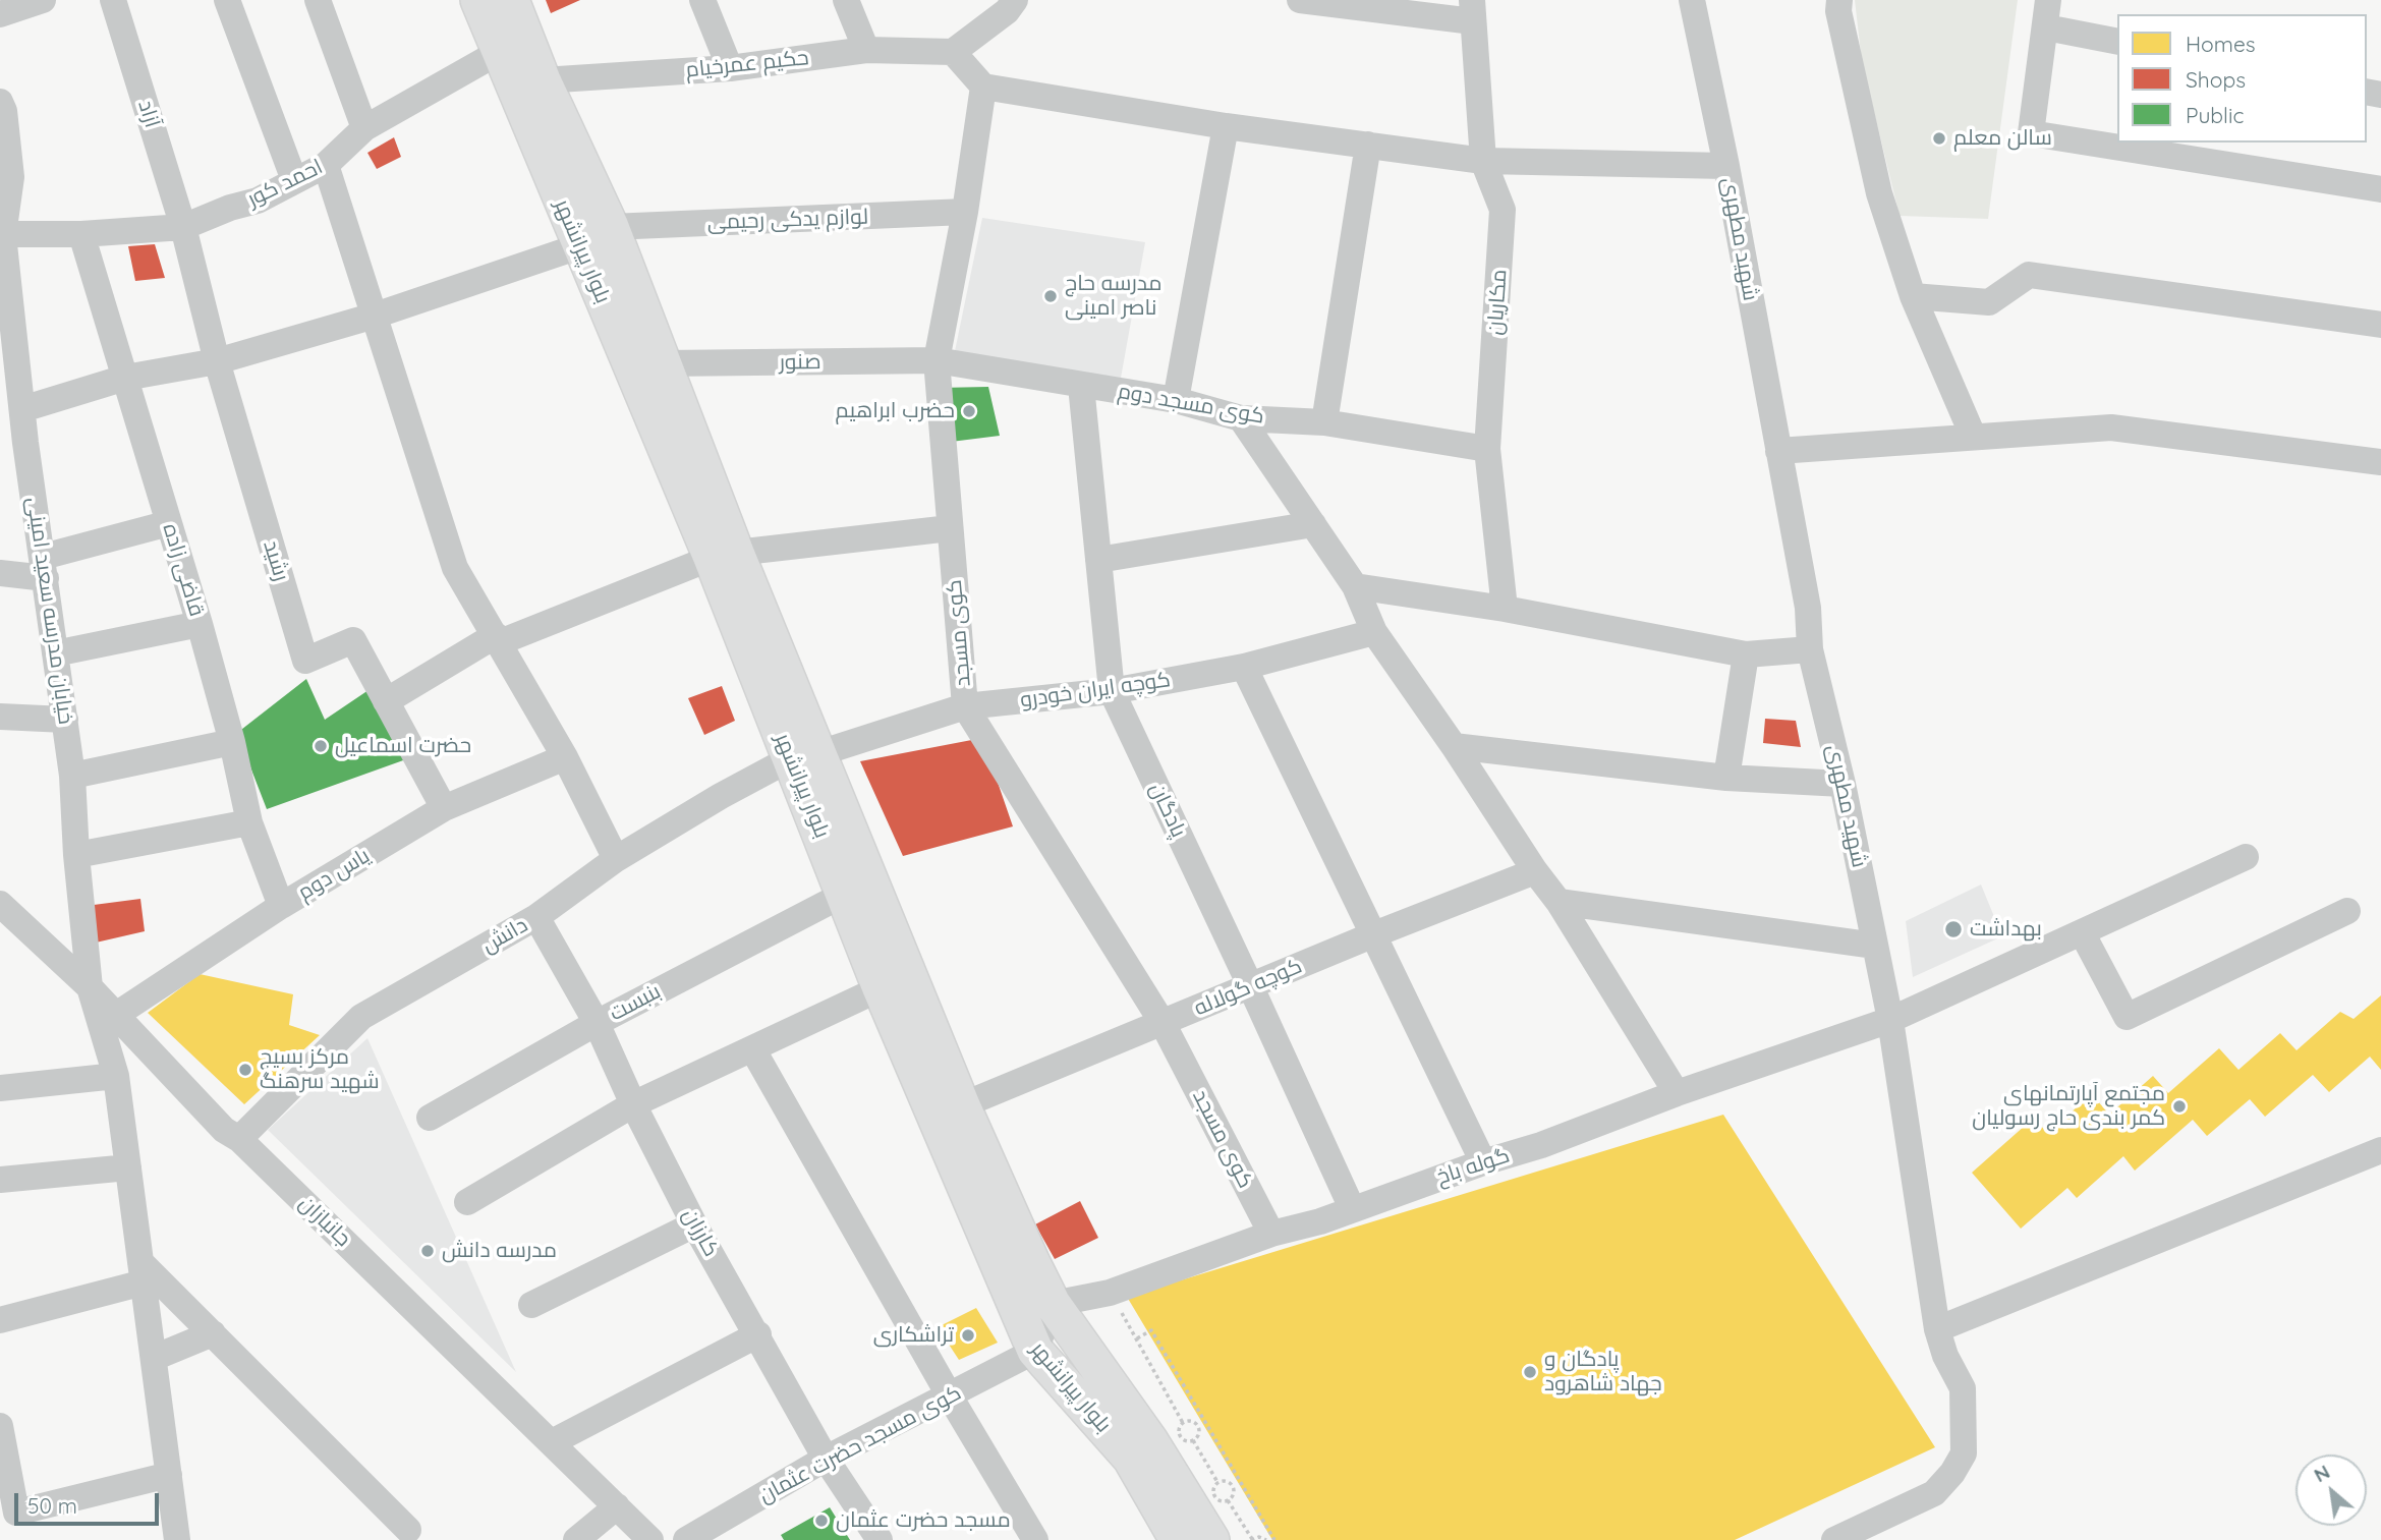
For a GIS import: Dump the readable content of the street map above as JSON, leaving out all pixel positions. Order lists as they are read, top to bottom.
{
  "streets": {
    "main road": ["بلوار پیرانشهر"],
    "street": [
      "حکیم عمرخیام",
      "آزاد",
      "احمد کور",
      "لوازم یدکی رحیمی",
      "شهید مطهری",
      "مکاریان",
      "صنور",
      "کوی مسجد دوم",
      "رشید",
      "قاضی زاده",
      "خیابان مدرسه سعید امینی",
      "کوی مسجد",
      "کوچه ایران خودرو",
      "پادگان",
      "یاس دوم",
      "دانش",
      "کوچه گولاله",
      "بنبست",
      "گوله باخ",
      "جانبازان",
      "کارزان",
      "کوی مسجد حضرت عثمان"
    ]
  },
  "crossings": [
    ["حکیم عمرخیام", "بلوار پیرانشهر"],
    ["آزاد", "احمد کور"],
    ["آزاد", "رشید"],
    ["احمد کور", "بلوار پیرانشهر"],
    ["احمد کور", "رشید"],
    ["احمد کور", "قاضی زاده"],
    ["احمد کور", "خیابان مدرسه سعید امینی"],
    ["لوازم یدکی رحیمی", "بلوار پیرانشهر"],
    ["لوازم یدکی رحیمی", "کوی مسجد"],
    ["شهید مطهری", "گوله باخ"],
    ["بلوار پیرانشهر", "صنور"],
    ["بلوار پیرانشهر", "کوچه ایران خودرو"],
    ["بلوار پیرانشهر", "دانش"],
    ["بلوار پیرانشهر", "کوچه گولاله"],
    ["بلوار پیرانشهر", "بنبست"],
    ["بلوار پیرانشهر", "گوله باخ"],
    ["بلوار پیرانشهر", "کوی مسجد حضرت عثمان"],
    ["مکاریان", "کوی مسجد دوم"],
    ["صنور", "کوی مسجد دوم"],
    ["صنور", "کوی مسجد"],
    ["کوی مسجد دوم", "کوی مسجد"],
    ["کوی مسجد دوم", "پادگان"],
    ["رشید", "یاس دوم"],
    ["قاضی زاده", "یاس دوم"],
    ["خیابان مدرسه سعید امینی", "جانبازان"],
    ["کوی مسجد", "کوچه ایران خودرو"],
    ["کوی مسجد", "کوچه گولاله"],
    ["کوی مسجد", "گوله باخ"],
    ["کوچه ایران خودرو", "پادگان"],
    ["کوچه ایران خودرو", "دانش"],
    ["پادگان", "کوچه گولاله"],
    ["پادگان", "گوله باخ"],
    ["یاس دوم", "جانبازان"],
    ["دانش", "جانبازان"],
    ["دانش", "کارزان"],
    ["بنبست", "کارزان"],
    ["کارزان", "کوی مسجد حضرت عثمان"]
  ],
  "places": [
    "سالن معلم",
    "مدرسه حاج ناصر امینی",
    "حضرب ابراهیم",
    "حضرت اسماعیل",
    "بهداشت",
    "مرکز بسیج شهید سرهنگ",
    "مجتمع آپارتمانهای کمر بندی حاج رسولیان",
    "مدرسه دانش",
    "تراشکاری",
    "پادگان و جهاد شاهرود",
    "مسجد حضرت عثمان"
  ],
  "legend": ["Homes", "Shops", "Public"],
  "scale_bar": "50 m",
  "north": "top left"
}
